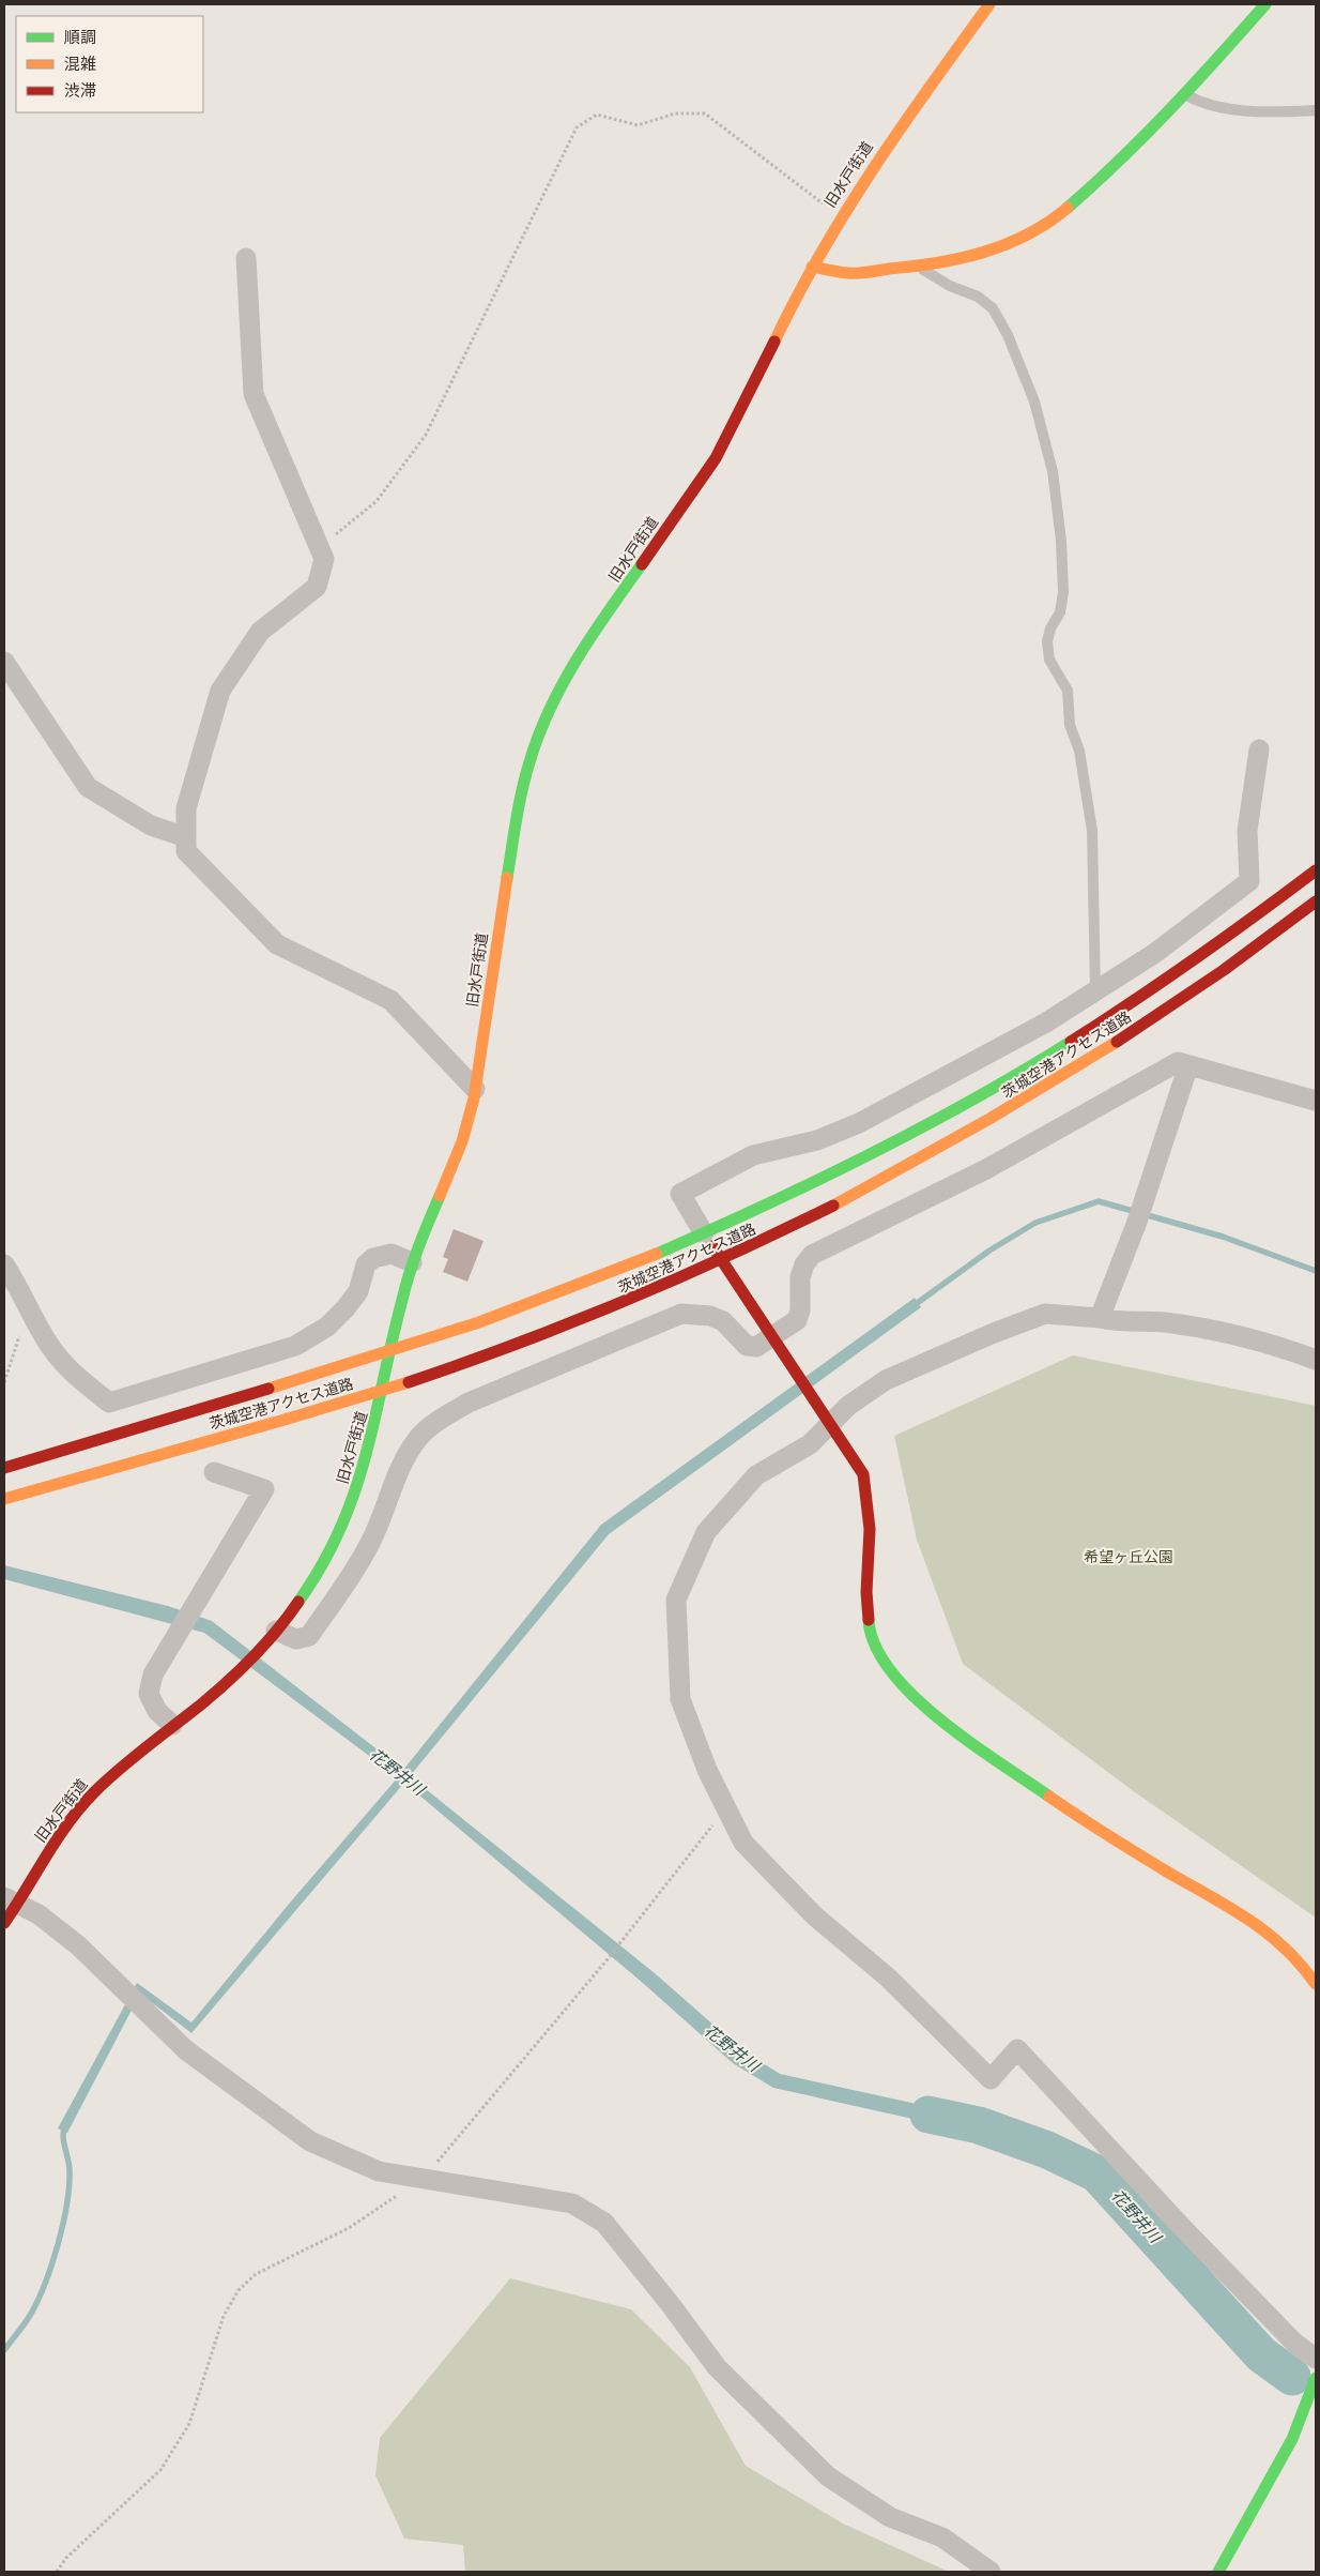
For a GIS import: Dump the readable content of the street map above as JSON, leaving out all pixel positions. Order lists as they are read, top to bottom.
{
  "streets": {
    "street": ["旧水戸街道", "茨城空港アクセス道路"]
  },
  "crossings": [
    ["旧水戸街道", "茨城空港アクセス道路"]
  ],
  "water": ["花野井川"],
  "parks": ["希望ヶ丘公園"],
  "legend": ["順調", "混雑", "渋滞"]
}
